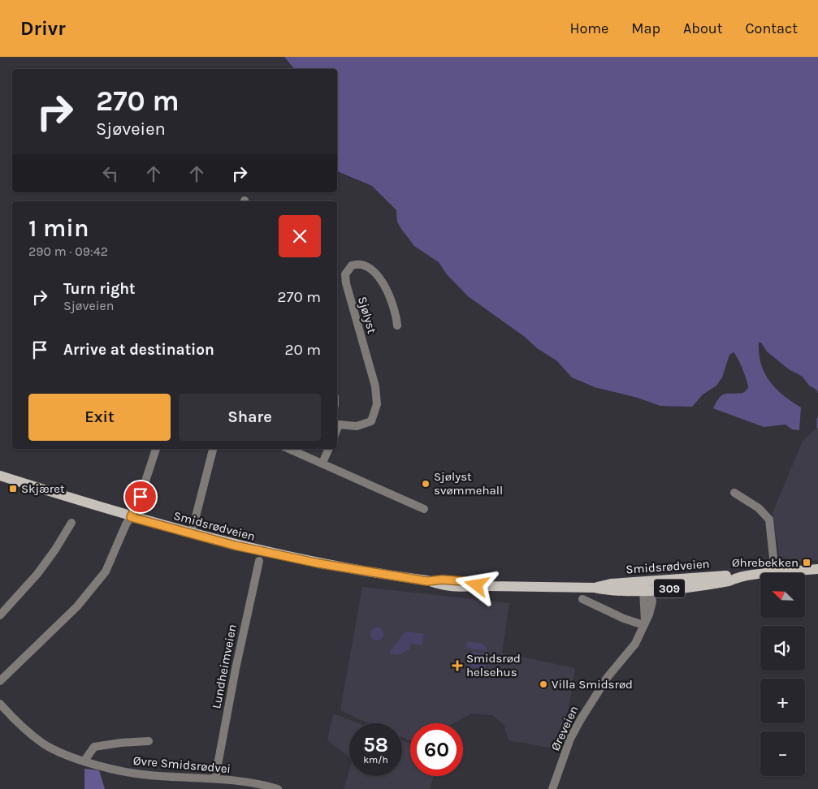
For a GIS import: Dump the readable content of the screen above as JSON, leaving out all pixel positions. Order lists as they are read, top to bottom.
{
  "streets": {
    "main road": ["Smidsrødveien", "309"],
    "street": [
      "Sjølyst",
      "Lundheimveien",
      "Øreveien",
      "Øvre Smidsrødvei"
    ]
  },
  "crossings": [
    ["Smidsrødveien", "Øreveien"],
    ["Lundheimveien", "Øvre Smidsrødvei"]
  ],
  "places": {
    "other": ["Sjølyst svømmehall", "Villa Smidsrød"],
    "transit": ["Skjæret", "Øhrebekken"],
    "health": ["Smidsrød helsehus"]
  },
  "north": "top left",
  "page": {
    "header": "Drivr",
    "nav": [
      "Home",
      "Map",
      "About",
      "Contact"
    ],
    "turn": ["270 m", "Sjøveien"],
    "heading": ["1 min", "290 m · 09:42"],
    "list": [
      {
        "name": "Turn right",
        "note": "Sjøveien",
        "value": "270 m"
      },
      {
        "name": "Arrive at destination",
        "value": "20 m"
      }
    ],
    "buttons": ["Exit", "Share"],
    "map_buttons": ["+", "−"],
    "speed": "58 km/h",
    "limit": "60"
  }
}
